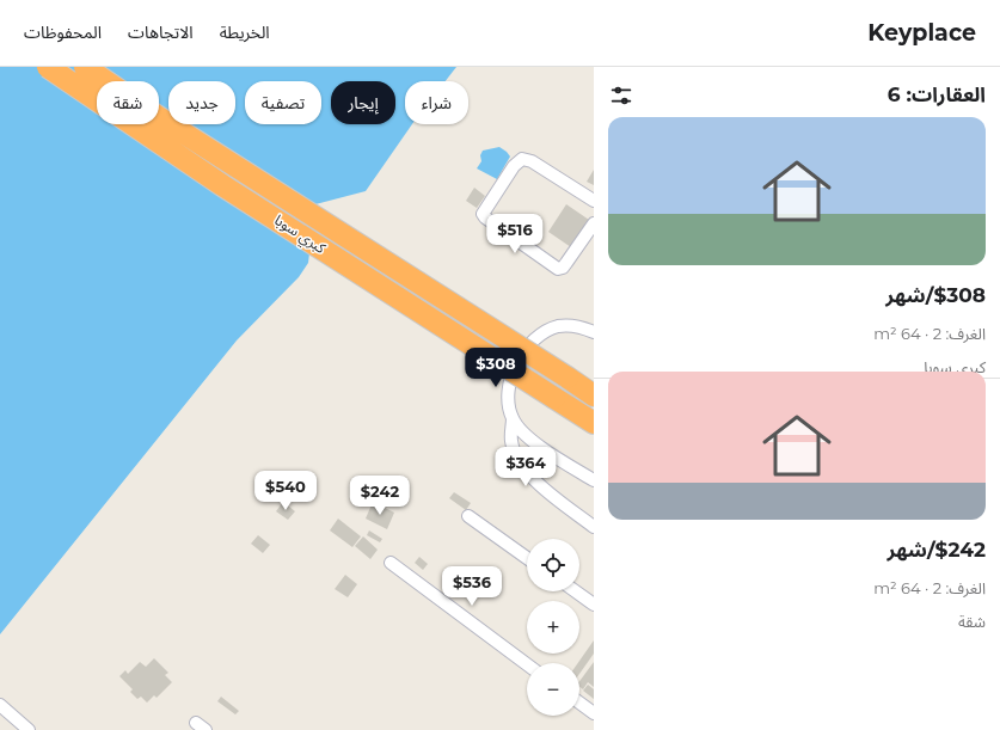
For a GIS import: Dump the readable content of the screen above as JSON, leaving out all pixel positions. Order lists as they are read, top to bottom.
{
  "streets": {
    "highway": ["كبري سوبا"]
  },
  "page": {
    "header": "Keyplace",
    "nav": ["الخريطة", "الاتجاهات", "المحفوظات"],
    "heading": "العقارات: 6",
    "chip": [
      "شراء",
      "إيجار",
      "تصفية",
      "جديد",
      "شقة"
    ],
    "list": [
      {
        "name": "$308/شهر",
        "note": "الغرف: 2 · 64 m² · كبري سوبا"
      },
      {
        "name": "$242/شهر",
        "note": "الغرف: 2 · 64 m² · شقة"
      }
    ],
    "price": [
      "$516",
      "$308",
      "$364",
      "$540",
      "$242",
      "$536"
    ],
    "map_buttons": ["+", "−"]
  }
}
